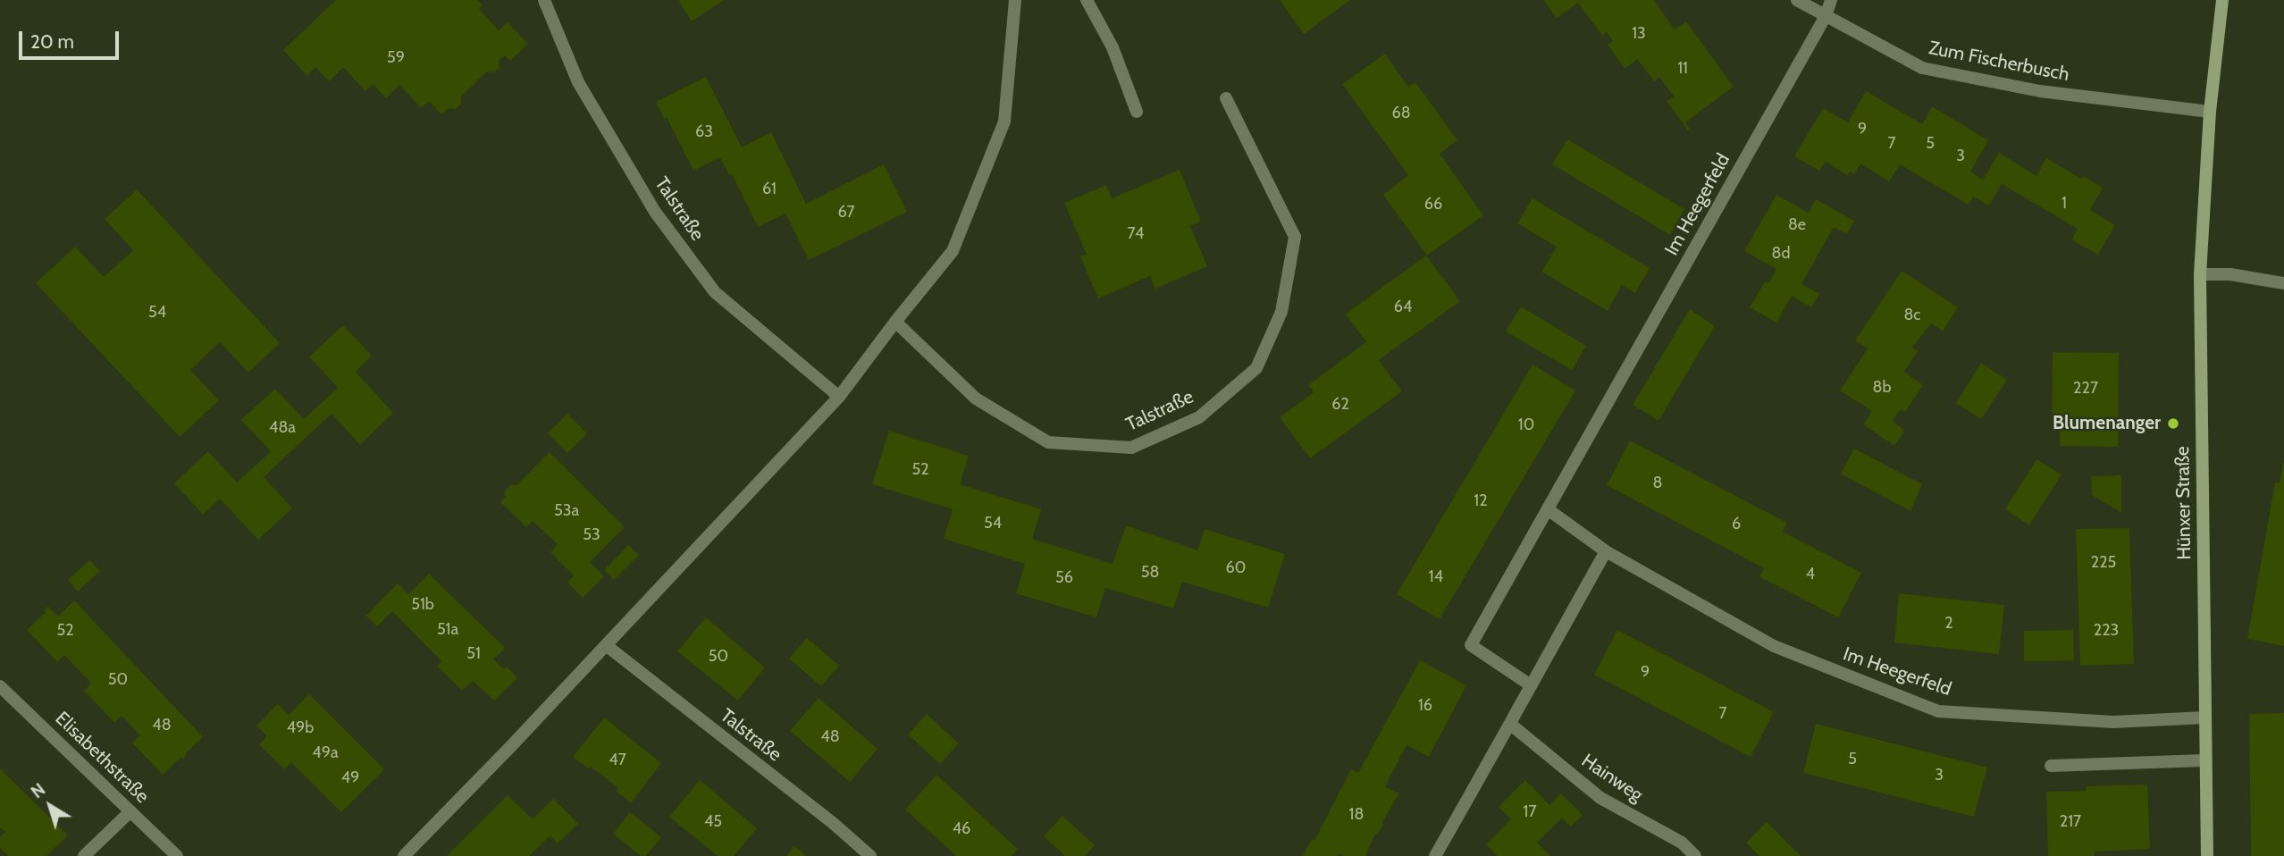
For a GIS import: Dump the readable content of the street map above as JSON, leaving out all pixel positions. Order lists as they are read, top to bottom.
{
  "streets": {
    "main road": ["Hünxer Straße"],
    "street": [
      "Zum Fischerbusch",
      "Im Heegerfeld",
      "Talstraße",
      "Elisabethstraße",
      "Hainweg"
    ]
  },
  "crossings": [
    ["Zum Fischerbusch", "Im Heegerfeld"],
    ["Zum Fischerbusch", "Hünxer Straße"],
    ["Im Heegerfeld", "Hünxer Straße"]
  ],
  "places": ["Blumenanger"],
  "house_numbers": [
    "13",
    "59",
    "11",
    "68",
    "9",
    "63",
    "7",
    "5",
    "3",
    "61",
    "1",
    "66",
    "67",
    "8e",
    "74",
    "8d",
    "64",
    "54",
    "8c",
    "8b",
    "227",
    "62",
    "10",
    "48a",
    "52",
    "8",
    "12",
    "53a",
    "54",
    "6",
    "53",
    "225",
    "60",
    "58",
    "4",
    "14",
    "56",
    "51b",
    "2",
    "51a",
    "52",
    "223",
    "51",
    "50",
    "9",
    "50",
    "16",
    "7",
    "48",
    "49b",
    "48",
    "49a",
    "5",
    "47",
    "3",
    "49",
    "17",
    "18",
    "45",
    "217",
    "46"
  ],
  "scale_bar": "20 m",
  "north": "top left"
}
